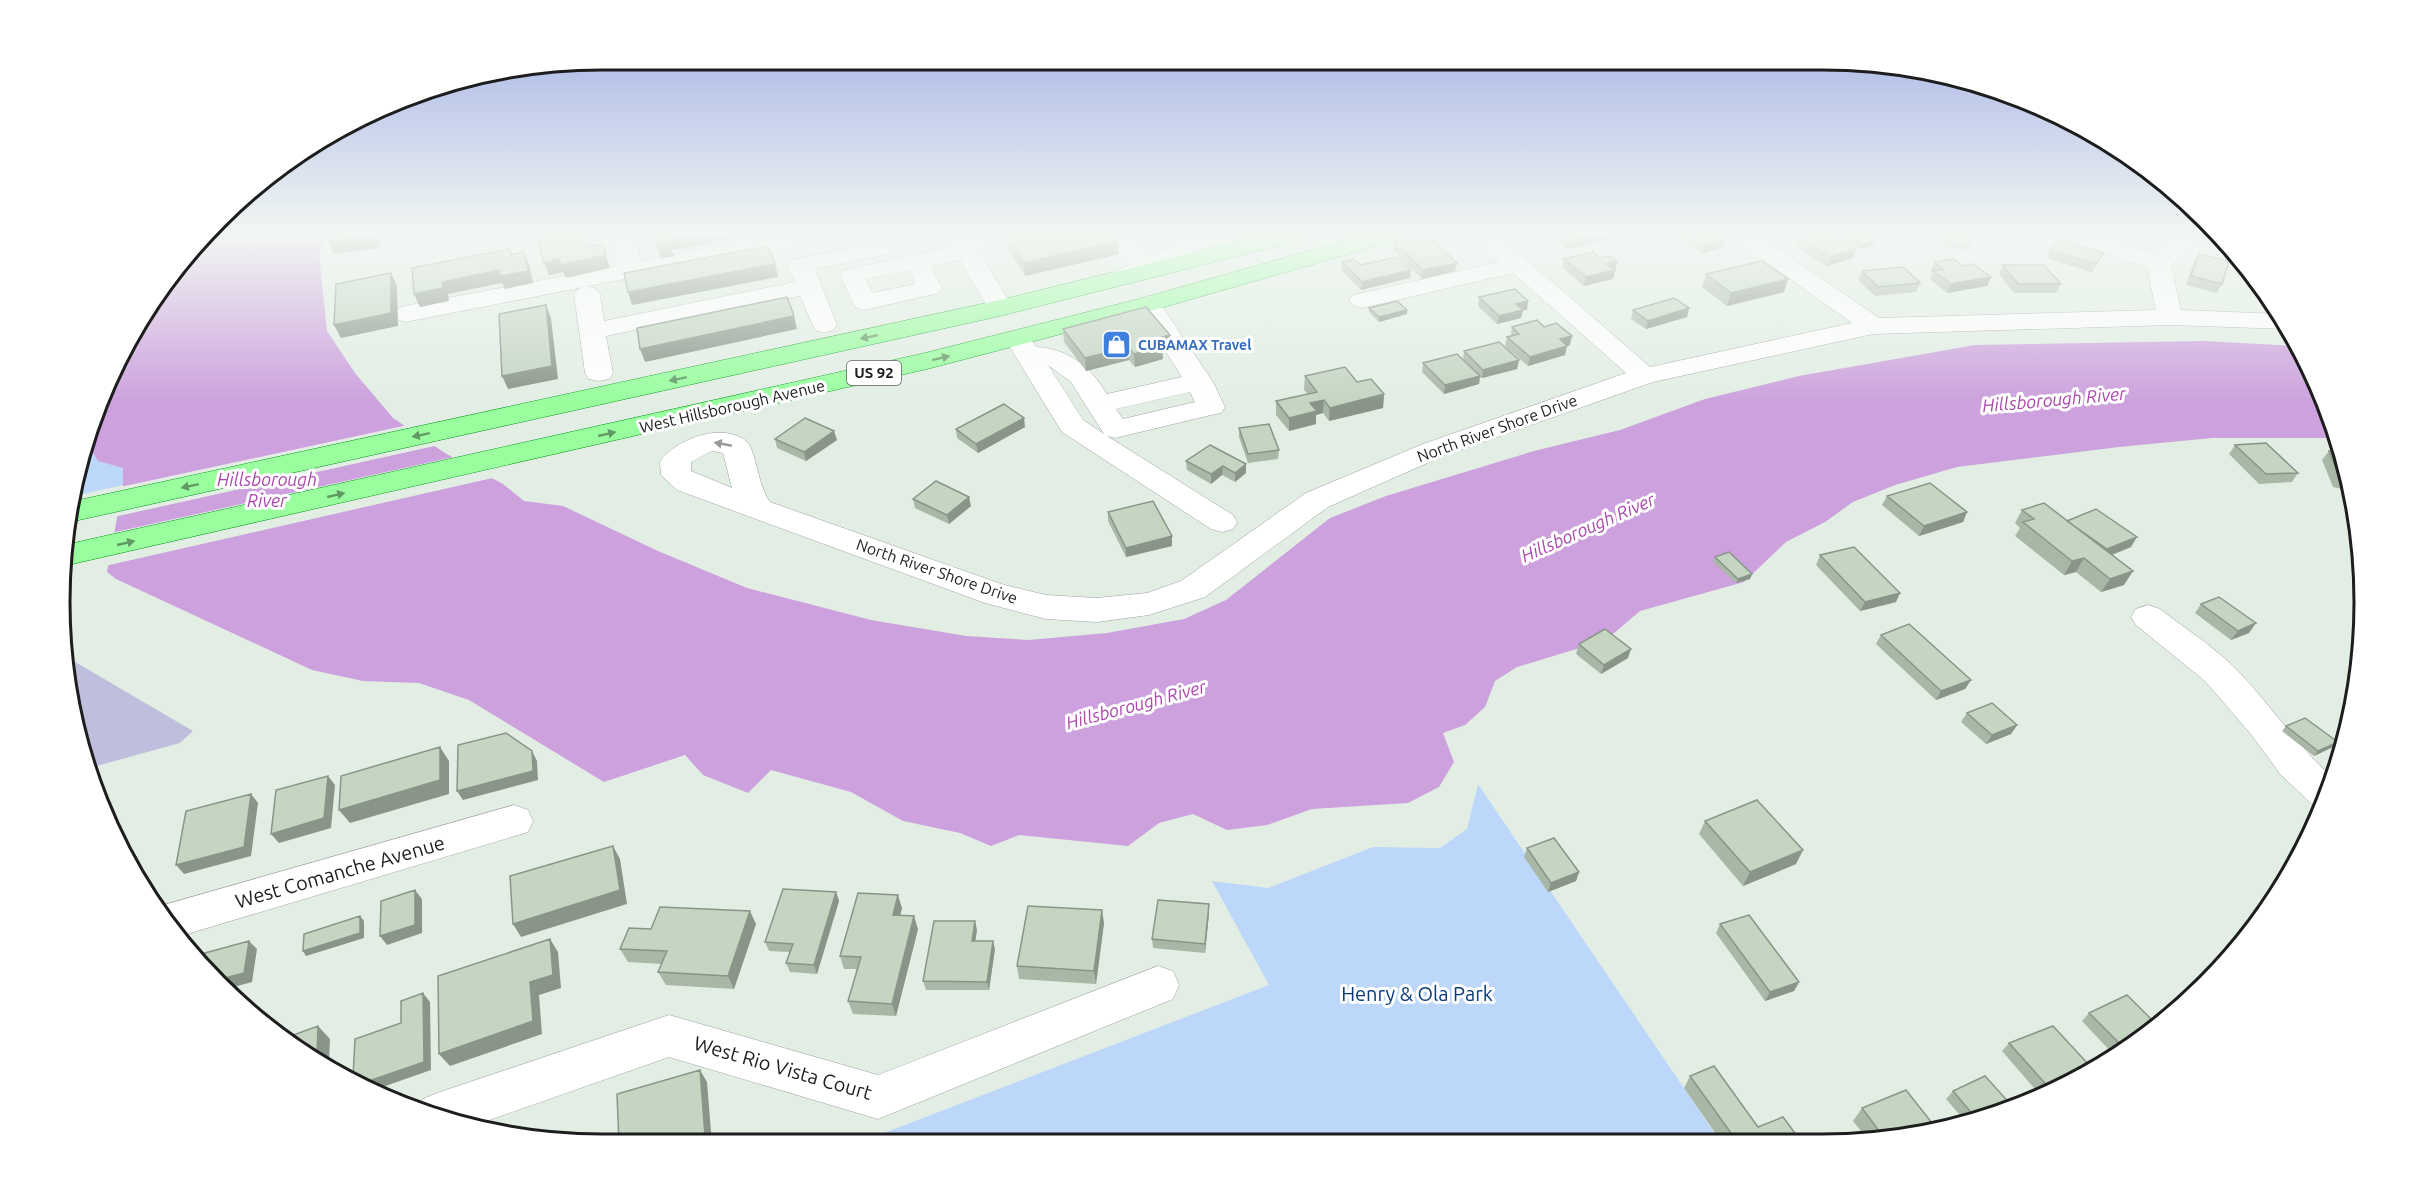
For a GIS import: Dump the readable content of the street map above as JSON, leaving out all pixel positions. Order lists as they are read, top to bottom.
{
  "streets": {
    "main road": ["US 92", "West Hillsborough Avenue"],
    "street": ["North River Shore Drive", "West Comanche Avenue", "West Rio Vista Court"]
  },
  "water": ["Hillsborough River"],
  "parks": ["Henry & Ola Park"],
  "places": {
    "shop": ["CUBAMAX Travel"]
  }
}
